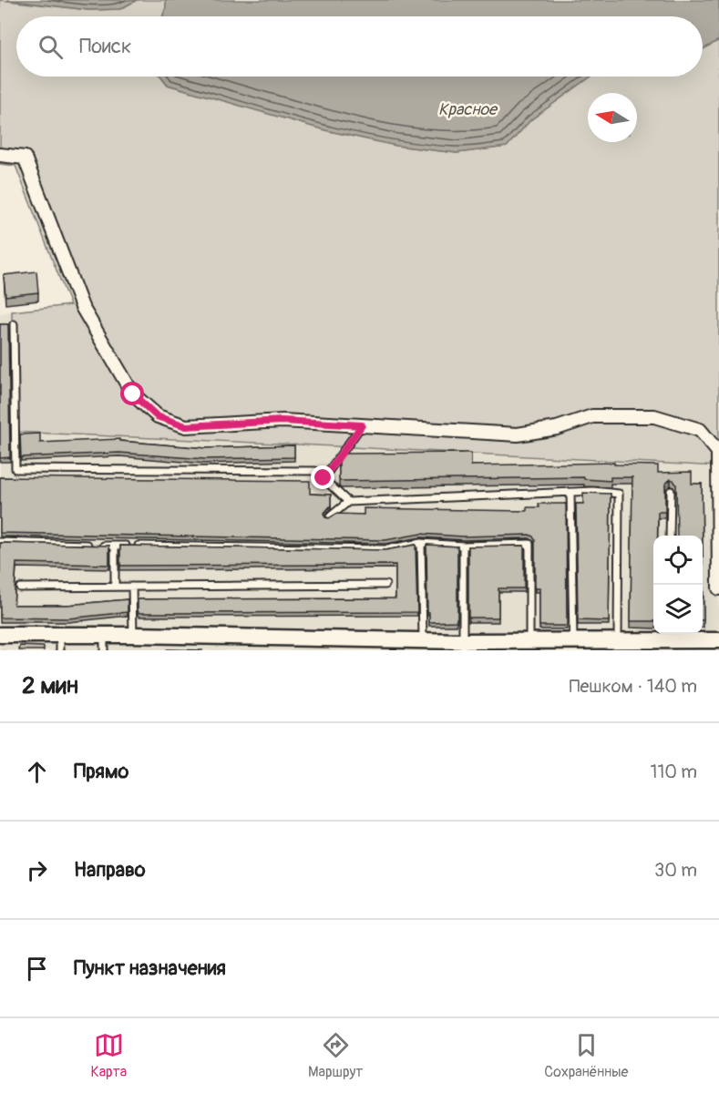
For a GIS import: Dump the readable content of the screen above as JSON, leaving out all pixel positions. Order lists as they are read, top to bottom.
{
  "water": ["Красное"],
  "north": "left",
  "page": {
    "search": "Поиск",
    "heading": ["2 мин", "Пешком · 140 m"],
    "list": [
      ["Прямо", "110 m"],
      ["Направо", "30 m"],
      "Пункт назначения"
    ],
    "nav": ["Карта", "Маршрут", "Сохранённые"]
  }
}
